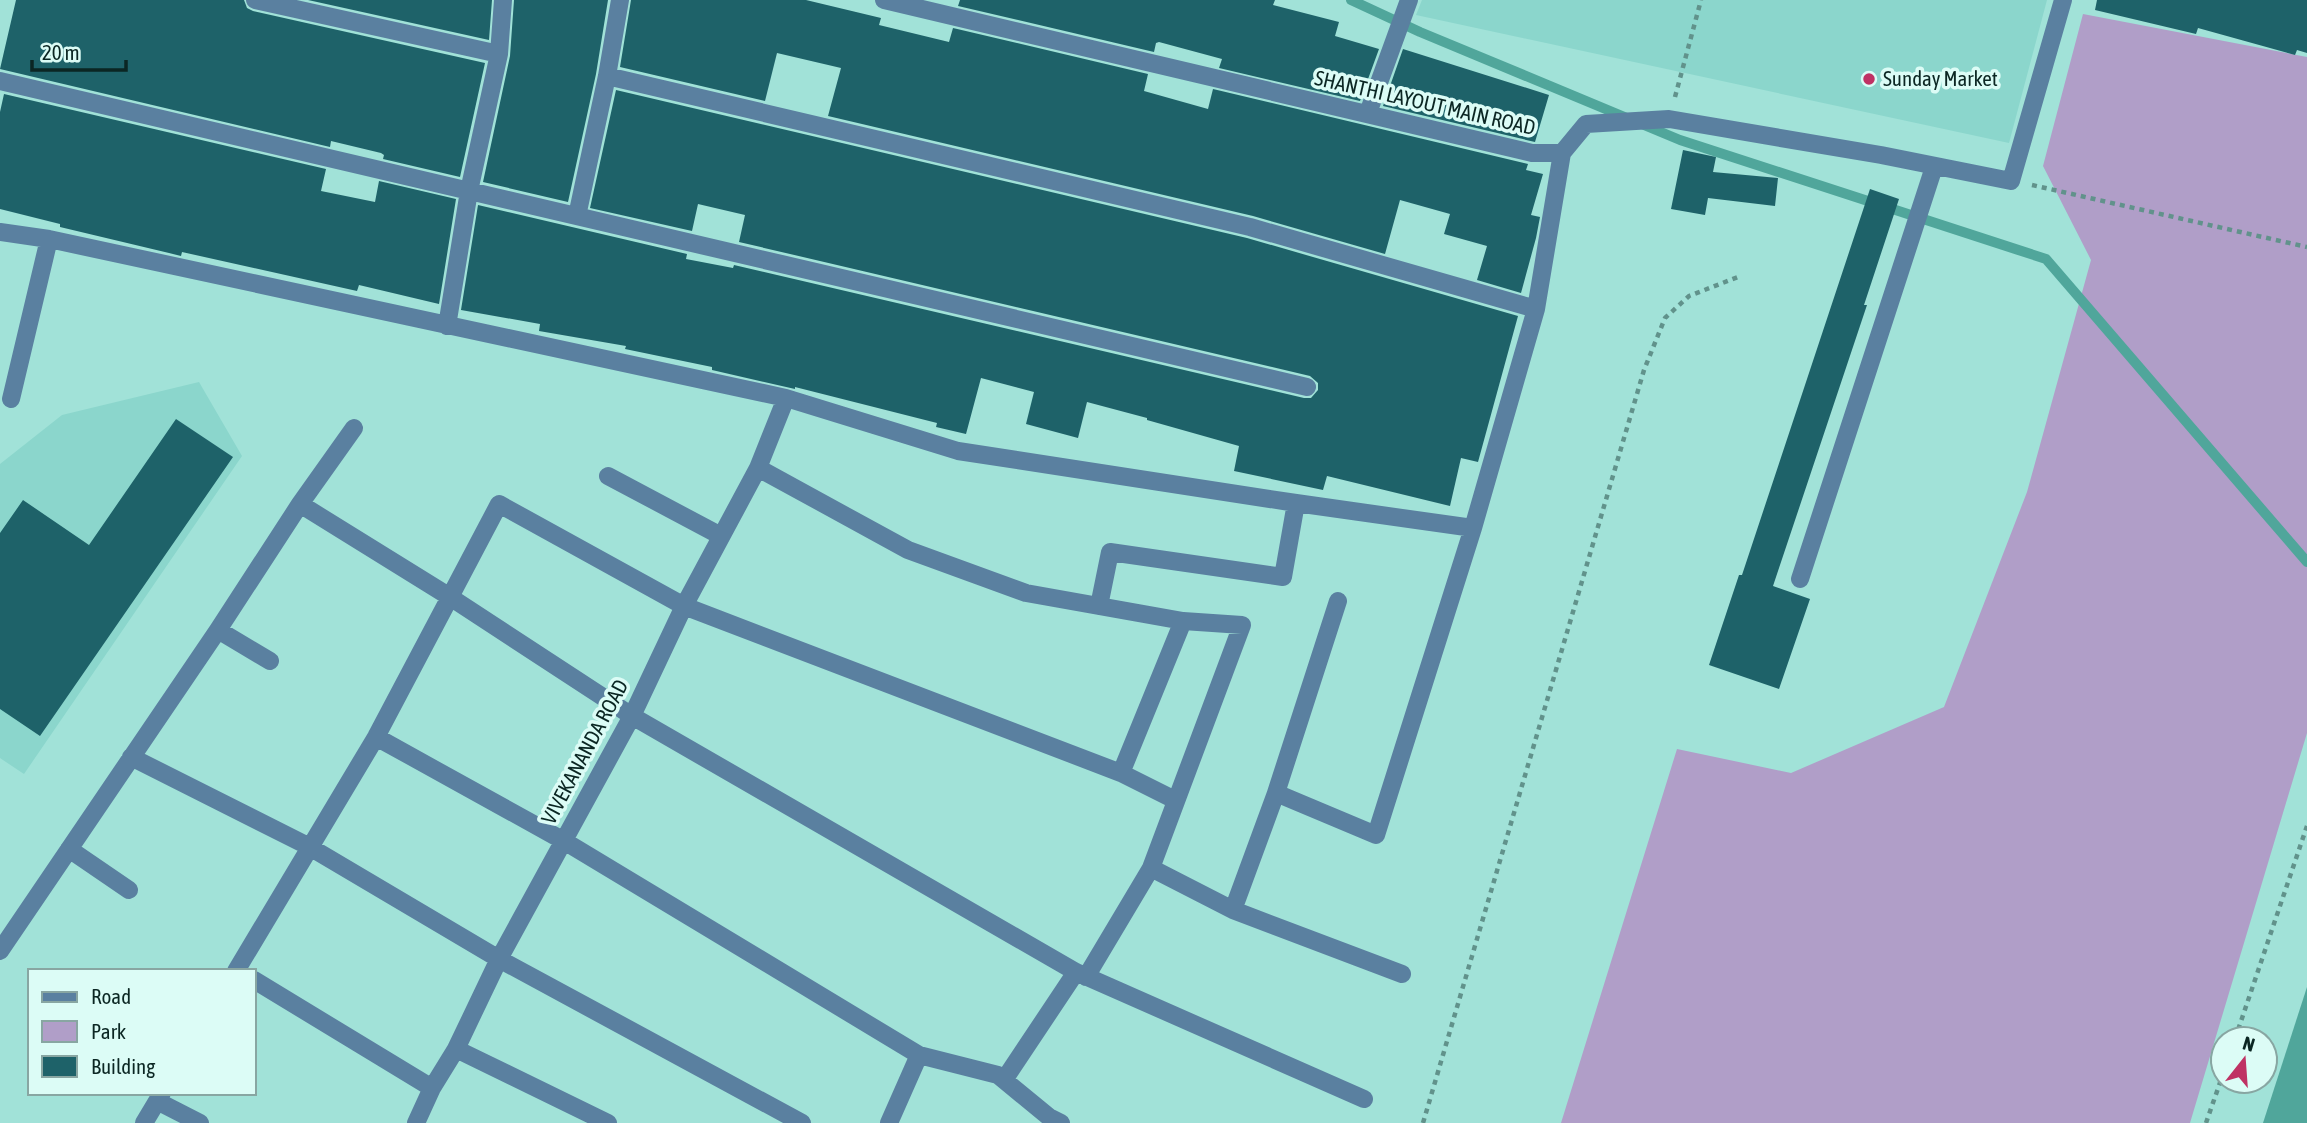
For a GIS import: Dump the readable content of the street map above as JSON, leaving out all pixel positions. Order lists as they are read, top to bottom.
{
  "streets": {
    "street": ["SHANTHI LAYOUT MAIN ROAD", "VIVEKANANDA ROAD"]
  },
  "places": ["Sunday Market"],
  "legend": ["Road", "Park", "Building"],
  "scale_bar": "20 m",
  "north": "top"
}
